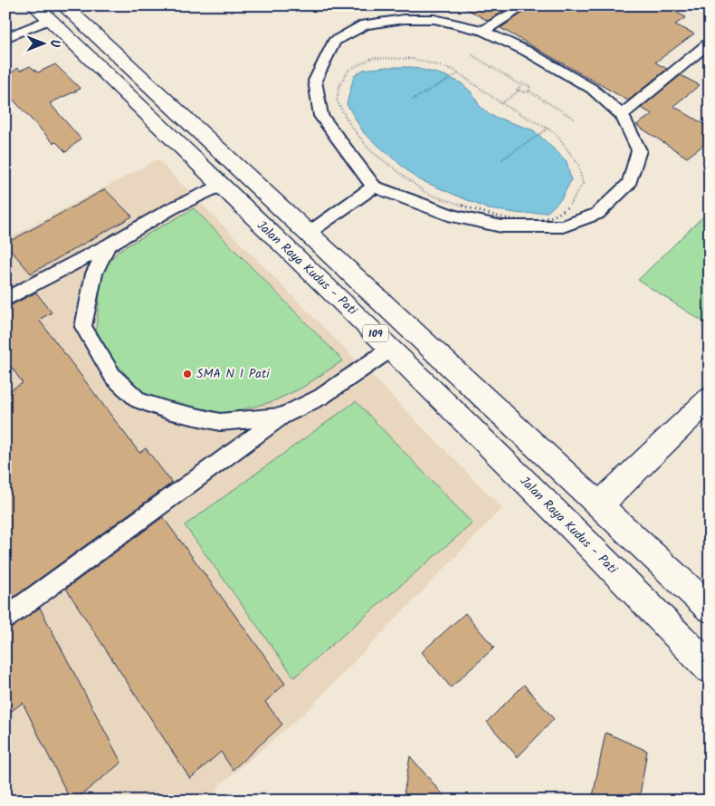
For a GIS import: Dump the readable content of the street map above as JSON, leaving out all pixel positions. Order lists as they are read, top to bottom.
{
  "streets": {
    "main road": ["Jalan Raya Kudus - Pati", "109"]
  },
  "crossings": [
    ["Jalan Raya Kudus - Pati", "109"]
  ],
  "places": ["SMA N 1 Pati"],
  "north": "right"
}
